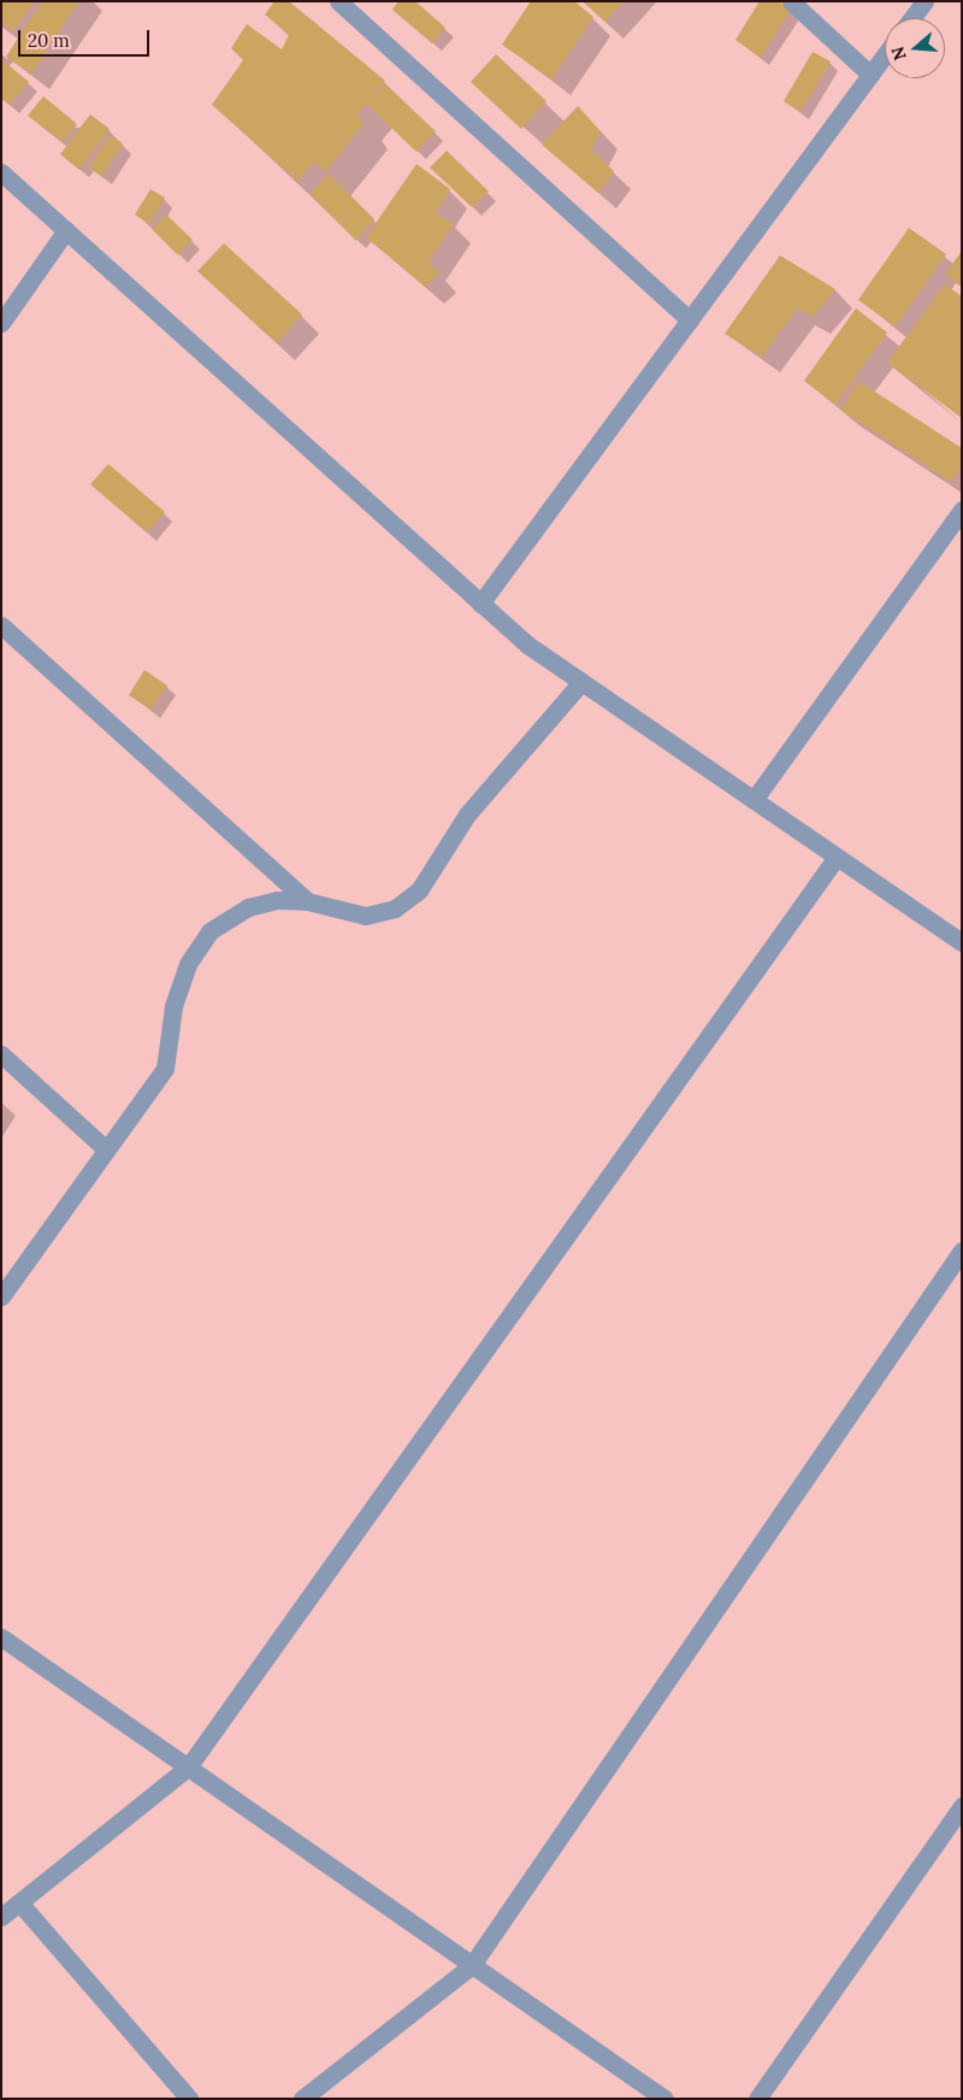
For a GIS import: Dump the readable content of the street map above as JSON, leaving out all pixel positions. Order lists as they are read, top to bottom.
{
  "scale_bar": "20 m",
  "north": "left"
}
